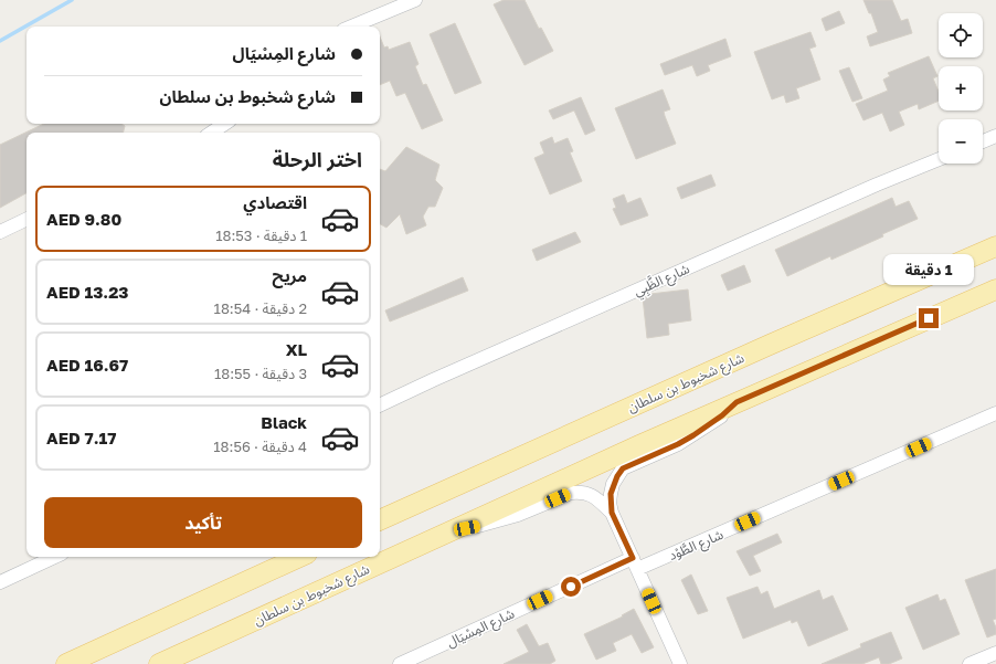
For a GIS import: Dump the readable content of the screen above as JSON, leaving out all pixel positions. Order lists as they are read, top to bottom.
{
  "streets": {
    "main road": ["شارع شخبوط بن سلطان"],
    "street": ["شارع الظَّبِي", "شارع الطَّوْد", "شارع المِسْيَال"]
  },
  "crossings": [
    ["شارع الطَّوْد", "شارع المِسْيَال"]
  ],
  "page": {
    "map_buttons": ["+", "−"],
    "banner": ["شارع المِسْيَال", "شارع شخبوط بن سلطان"],
    "heading": "اختر الرحلة",
    "list": [
      {
        "name": "اقتصادي",
        "note": "1 دقيقة · 18:53",
        "value": "AED 9.80"
      },
      {
        "name": "مريح",
        "note": "2 دقيقة · 18:54",
        "value": "AED 13.23"
      },
      {
        "name": "XL",
        "note": "3 دقيقة · 18:55",
        "value": "AED 16.67"
      },
      {
        "name": "Black",
        "note": "4 دقيقة · 18:56",
        "value": "AED 7.17"
      }
    ],
    "bubble": "1 دقيقة",
    "buttons": "تأكيد"
  }
}
